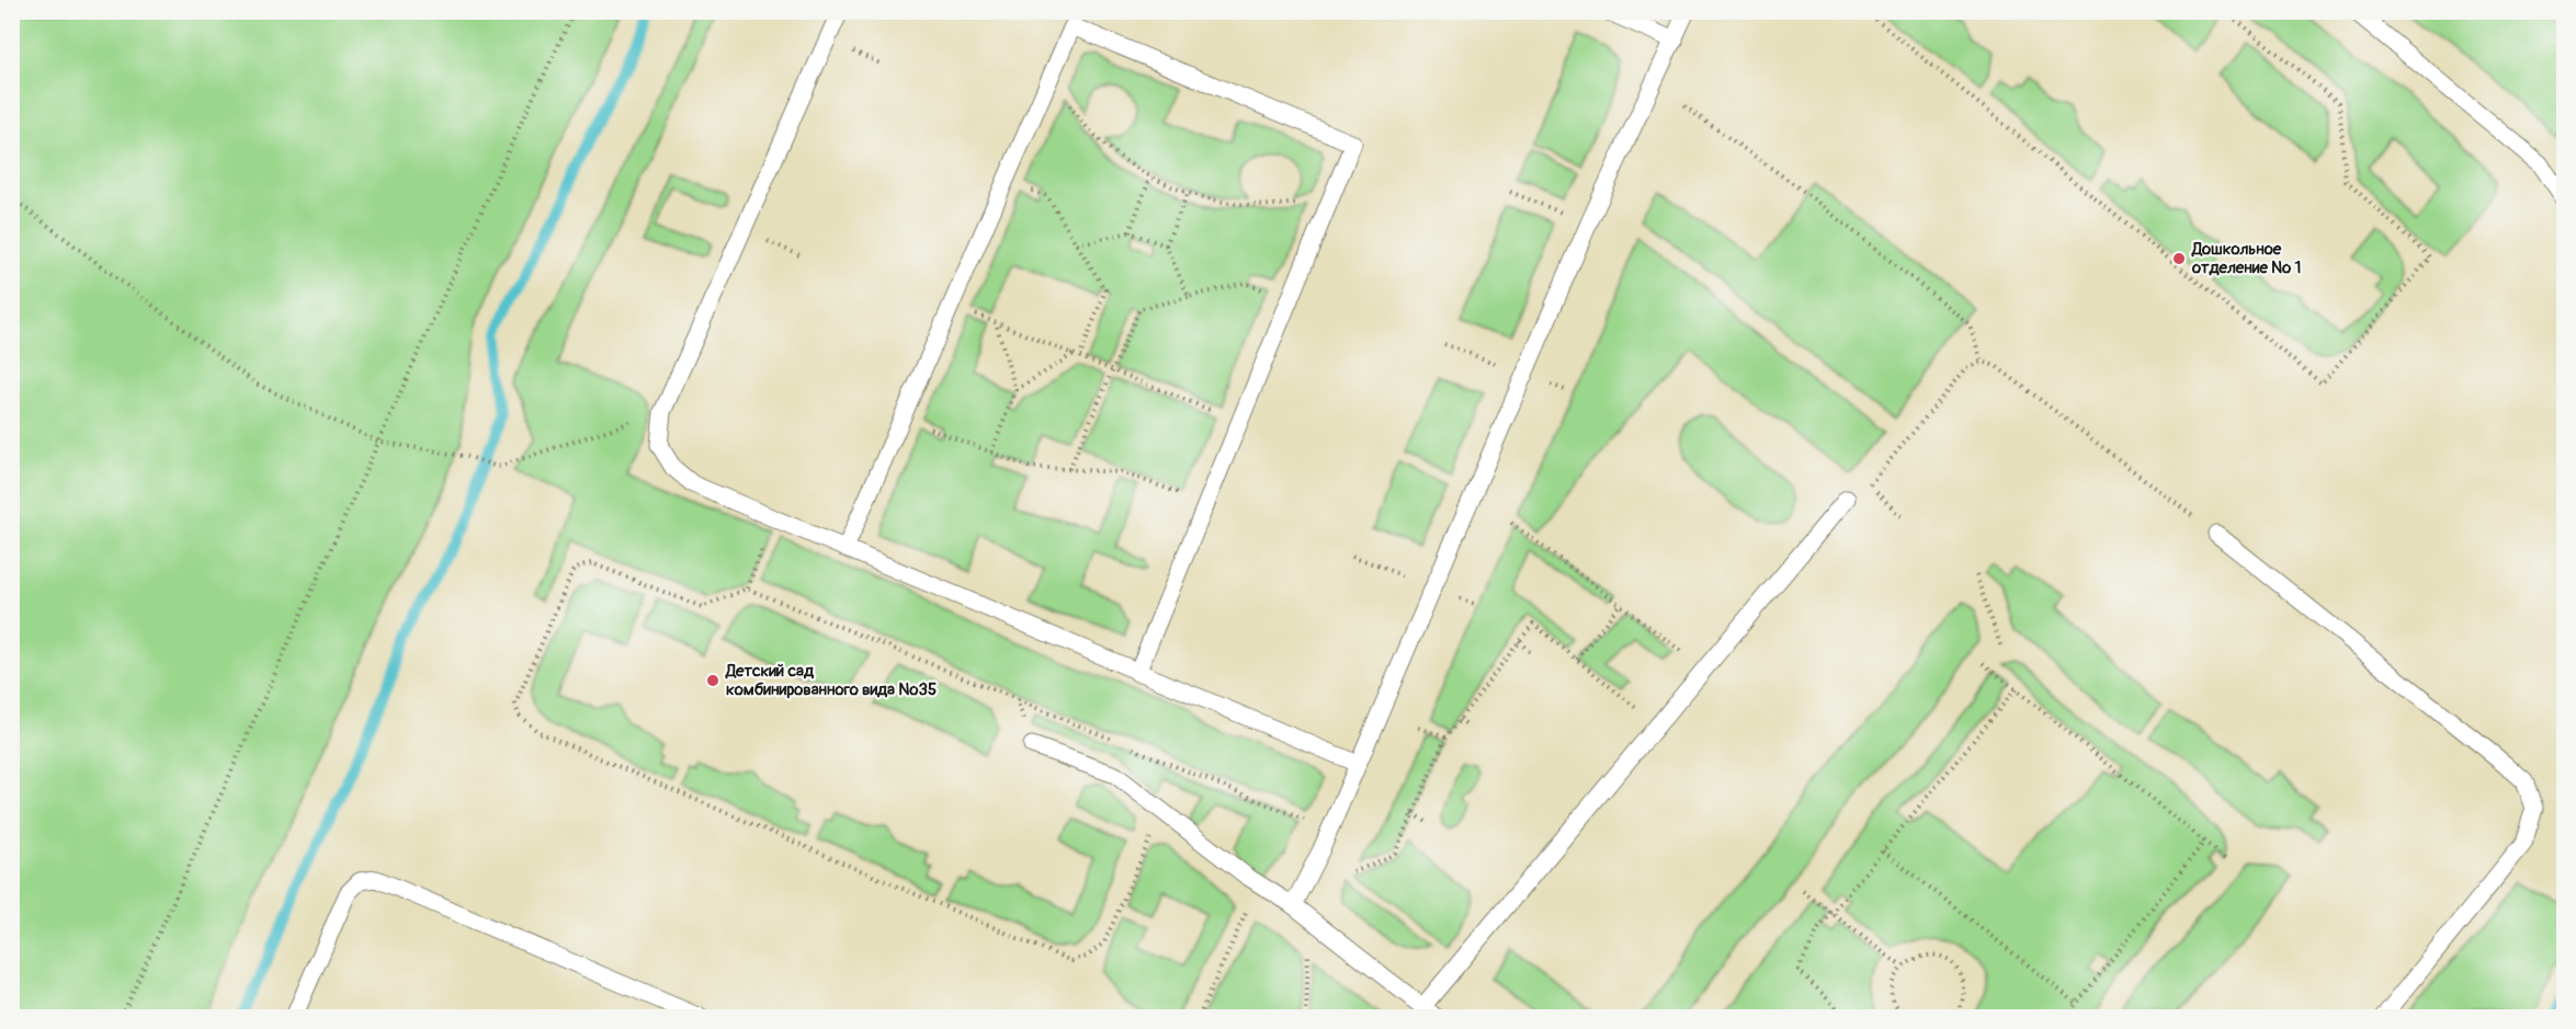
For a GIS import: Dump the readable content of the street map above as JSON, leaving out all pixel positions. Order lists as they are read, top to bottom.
{
  "places": ["Дошкольное отделение № 1", "Детский сад комбинированного вида №35"]
}
